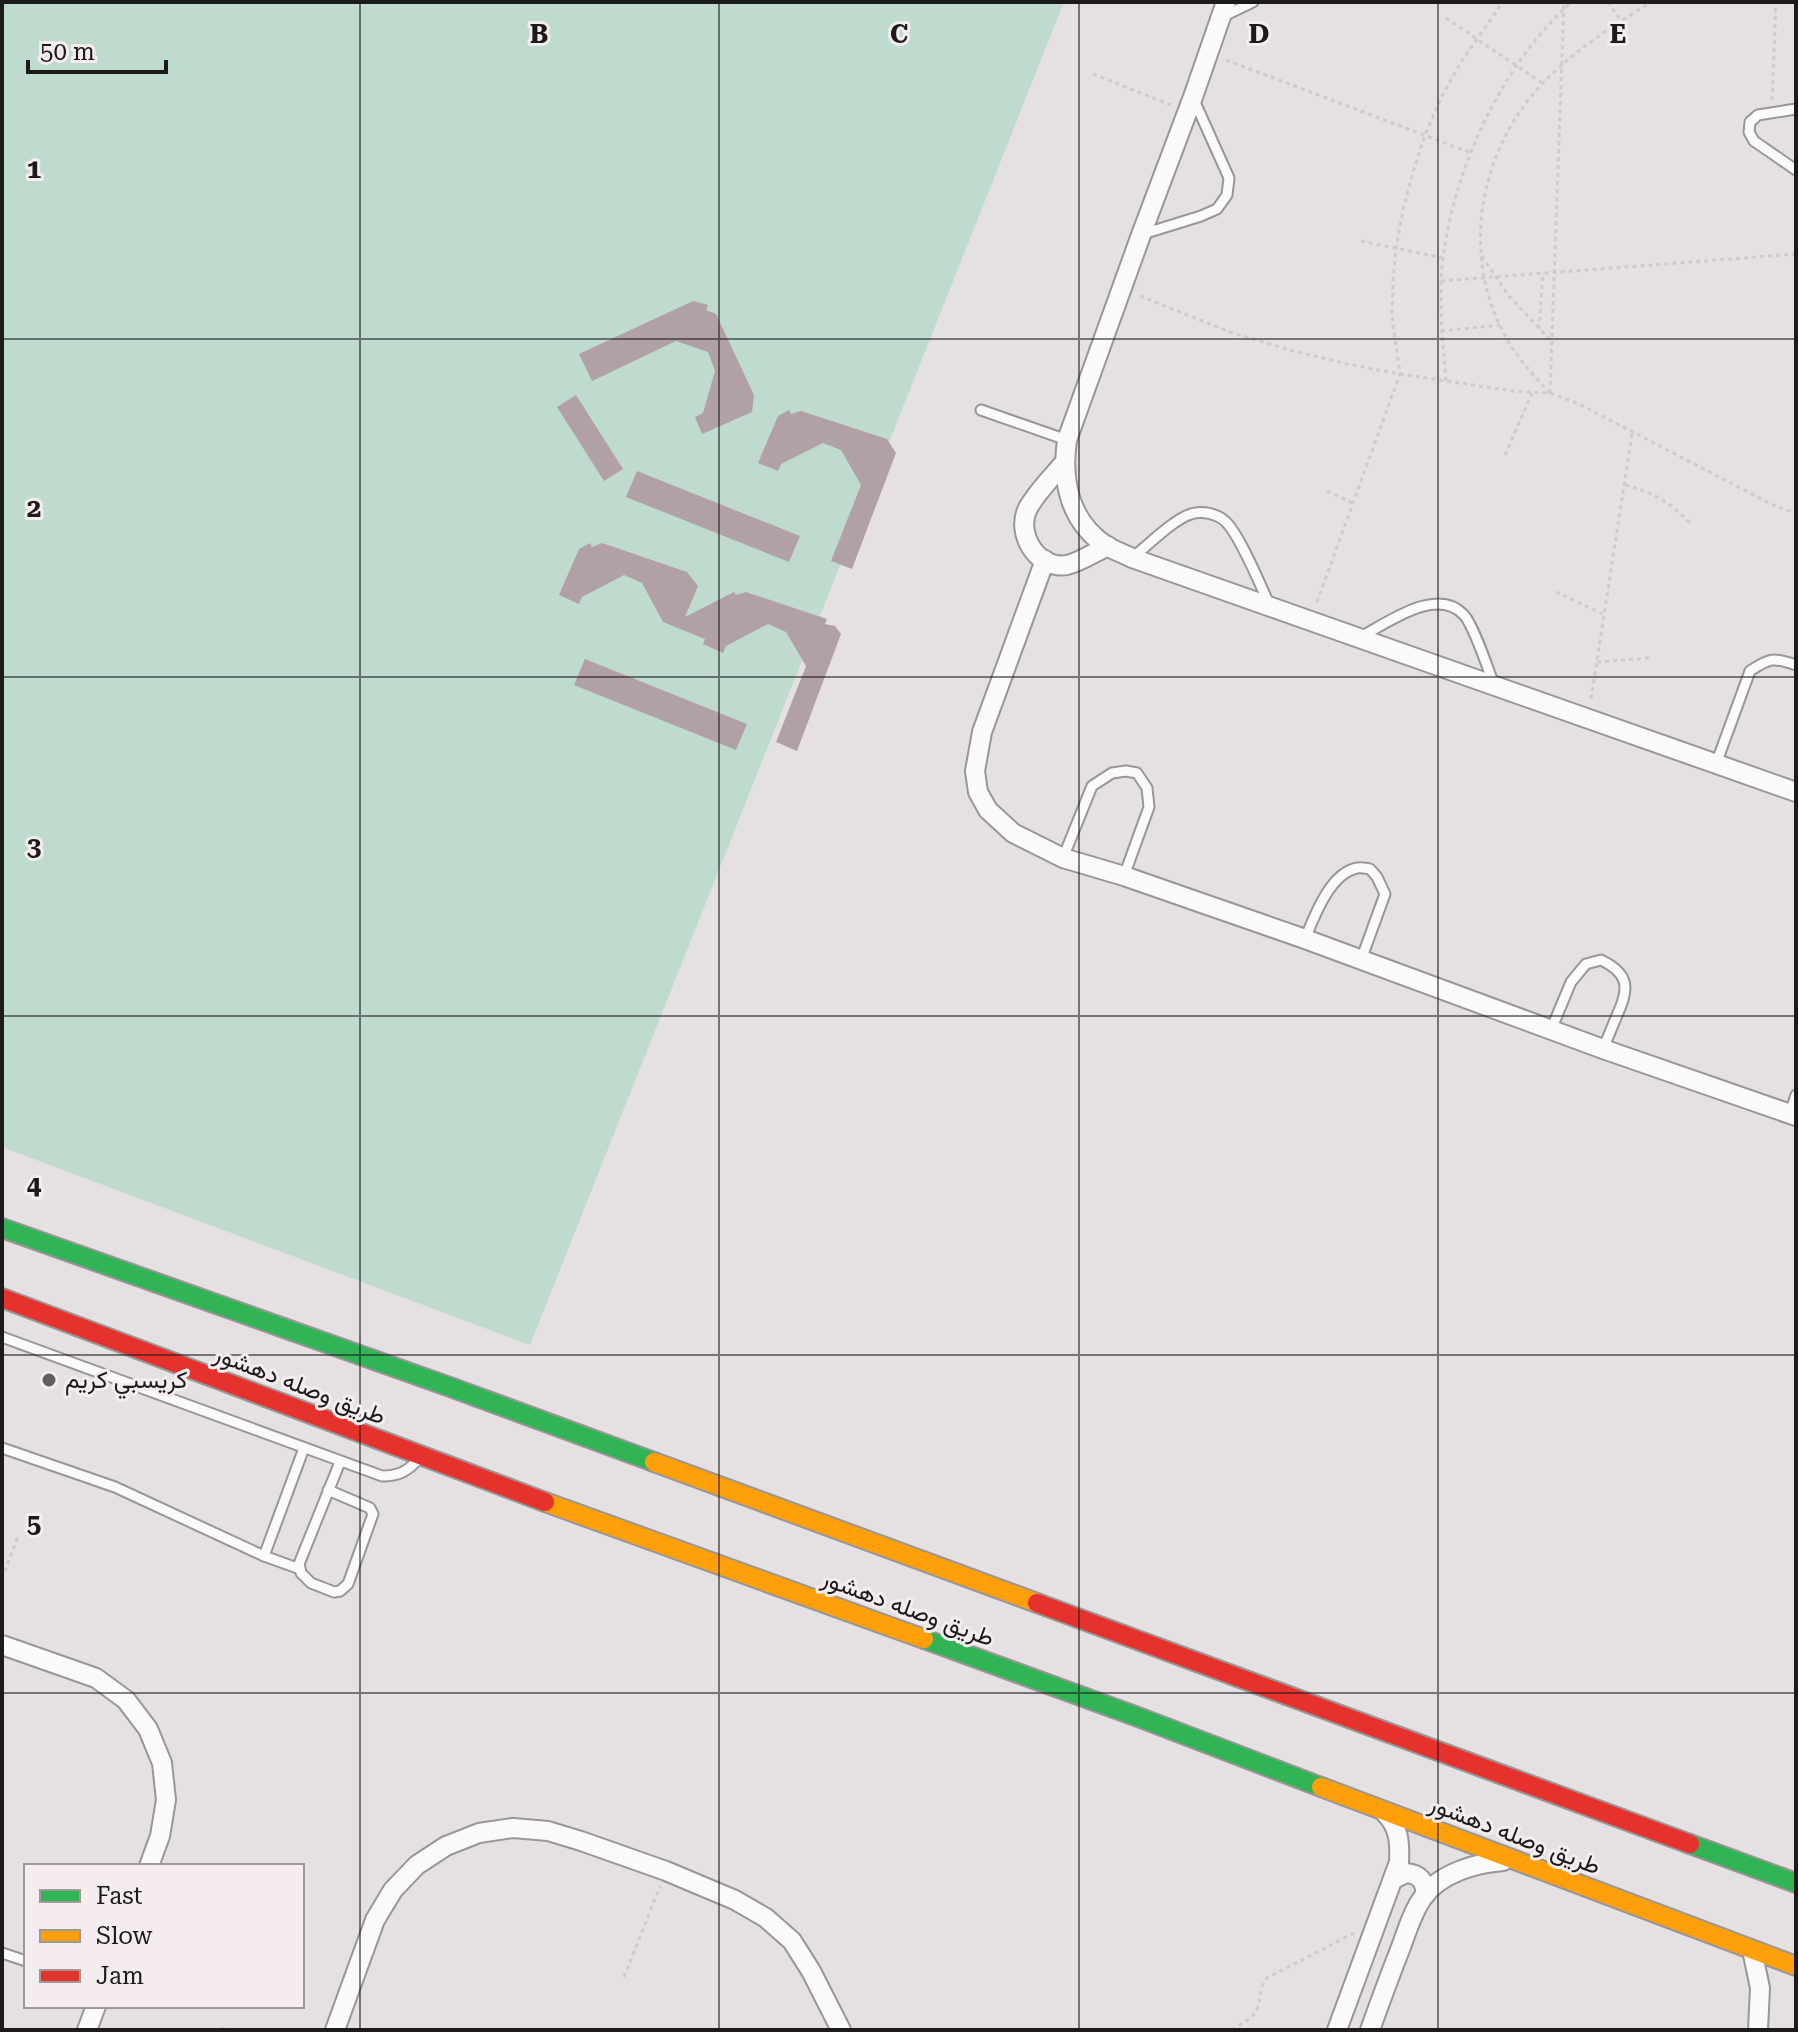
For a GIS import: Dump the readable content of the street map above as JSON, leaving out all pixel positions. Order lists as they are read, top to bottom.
{
  "streets": {
    "main road": ["طريق وصله دهشور"]
  },
  "places": ["كريسبي كريم"],
  "legend": ["Fast", "Slow", "Jam"],
  "scale_bar": "50 m",
  "grid": {
    "columns": [
      "B",
      "C",
      "D",
      "E"
    ],
    "rows": [
      "1",
      "2",
      "3",
      "4",
      "5"
    ]
  }
}
